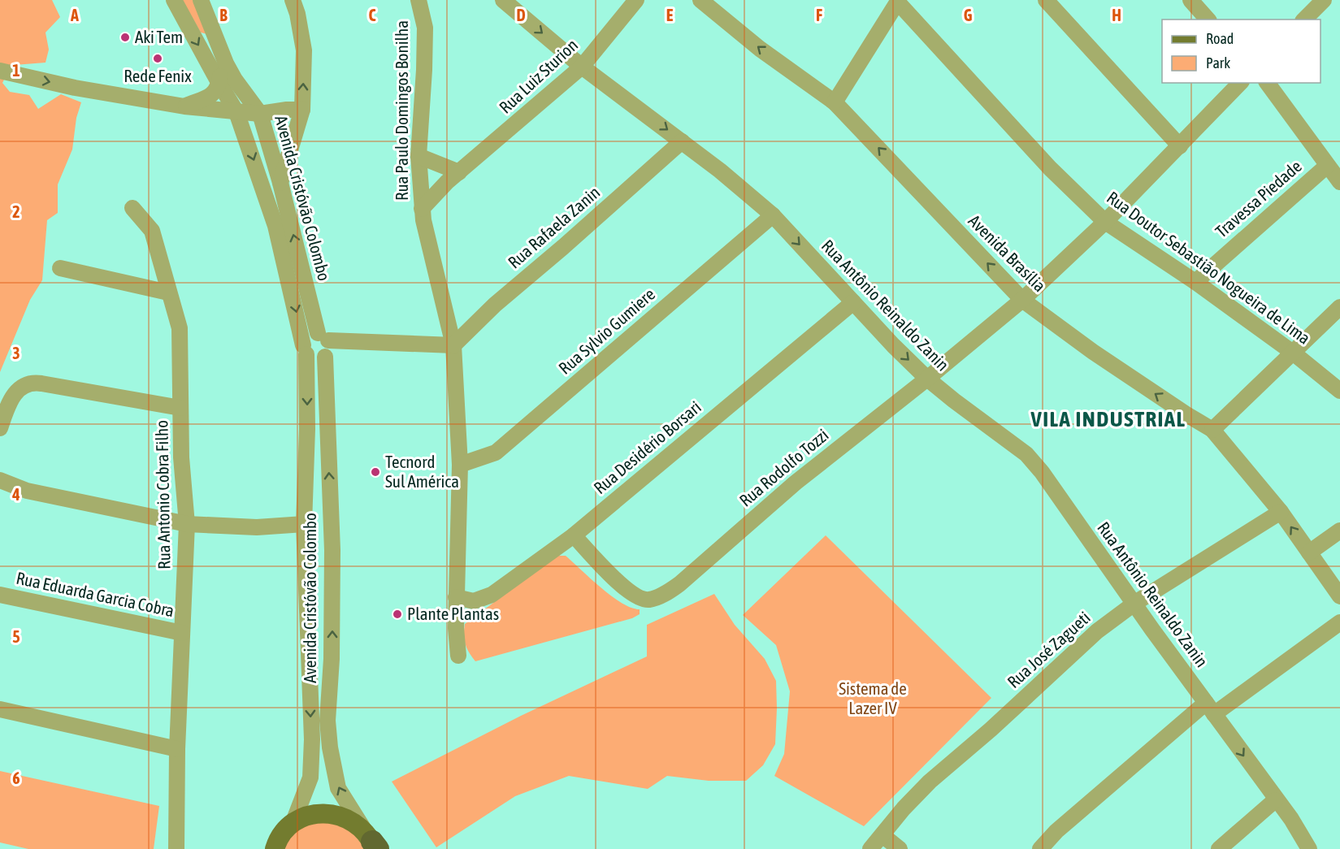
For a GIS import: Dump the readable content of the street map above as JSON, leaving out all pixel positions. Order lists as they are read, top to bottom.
{
  "streets": {
    "street": [
      "Rua Luiz Sturion",
      "Rua Paulo Domingos Bonilha",
      "Avenida Cristóvão Colombo",
      "Travessa Piedade",
      "Rua Rafaela Zanin",
      "Avenida Brasília",
      "Rua Doutor Sebastião Nogueira de Lima",
      "Rua Antônio Reinaldo Zanin",
      "Rua Sylvio Gumiere",
      "Rua Desidério Borsari",
      "Rua Rodolfo Tozzi",
      "Rua Antonio Cobra Filho",
      "Rua Eduarda Garcia Cobra",
      "Rua José Zagueti"
    ]
  },
  "crossings": [
    ["Rua Luiz Sturion", "Rua Paulo Domingos Bonilha"],
    ["Rua Luiz Sturion", "Rua Antônio Reinaldo Zanin"],
    ["Rua Paulo Domingos Bonilha", "Rua Rafaela Zanin"],
    ["Rua Paulo Domingos Bonilha", "Rua Sylvio Gumiere"],
    ["Rua Paulo Domingos Bonilha", "Rua Desidério Borsari"],
    ["Travessa Piedade", "Rua Doutor Sebastião Nogueira de Lima"],
    ["Rua Rafaela Zanin", "Rua Antônio Reinaldo Zanin"],
    ["Avenida Brasília", "Rua Rodolfo Tozzi"],
    ["Avenida Brasília", "Rua José Zagueti"],
    ["Rua Doutor Sebastião Nogueira de Lima", "Rua Rodolfo Tozzi"],
    ["Rua Antônio Reinaldo Zanin", "Rua Sylvio Gumiere"],
    ["Rua Antônio Reinaldo Zanin", "Rua Desidério Borsari"],
    ["Rua Antônio Reinaldo Zanin", "Rua Rodolfo Tozzi"],
    ["Rua Antônio Reinaldo Zanin", "Rua José Zagueti"],
    ["Rua Desidério Borsari", "Rua Rodolfo Tozzi"],
    ["Rua Antonio Cobra Filho", "Rua Eduarda Garcia Cobra"]
  ],
  "one_way": ["Avenida Brasília", "Rua Antônio Reinaldo Zanin"],
  "districts": ["VILA INDUSTRIAL"],
  "parks": ["Sistema de Lazer IV"],
  "places": [
    "Aki Tem",
    "Rede Fenix",
    "Tecnord Sul América",
    "Plante Plantas"
  ],
  "legend": ["Road", "Park"],
  "grid": {
    "columns": [
      "A",
      "B",
      "C",
      "D",
      "E",
      "F",
      "G",
      "H"
    ],
    "rows": [
      "1",
      "2",
      "3",
      "4",
      "5",
      "6"
    ]
  }
}
